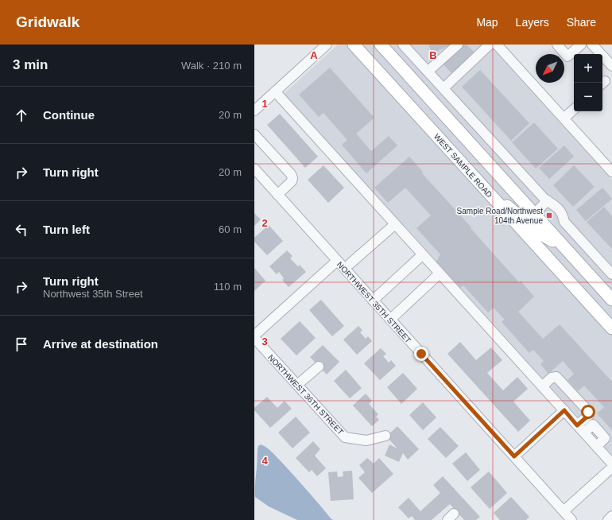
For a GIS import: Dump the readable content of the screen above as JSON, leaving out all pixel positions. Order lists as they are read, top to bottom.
{
  "streets": {
    "main road": ["WEST SAMPLE ROAD"],
    "street": ["NORTHWEST 35TH STREET", "NORTHWEST 36TH STREET"]
  },
  "places": {
    "transit": ["Sample Road/Northwest 104th Avenue"]
  },
  "north": "bottom left",
  "page": {
    "header": "Gridwalk",
    "nav": ["Map", "Layers", "Share"],
    "heading": ["3 min", "Walk · 210 m"],
    "map_buttons": ["+", "−"],
    "list": [
      ["Continue", "20 m"],
      ["Turn right", "20 m"],
      ["Turn left", "60 m"],
      ["Turn right", "Northwest 35th Street", "110 m"],
      "Arrive at destination"
    ]
  },
  "grid": {
    "columns": ["A", "B"],
    "rows": [
      "1",
      "2",
      "3",
      "4"
    ]
  }
}
